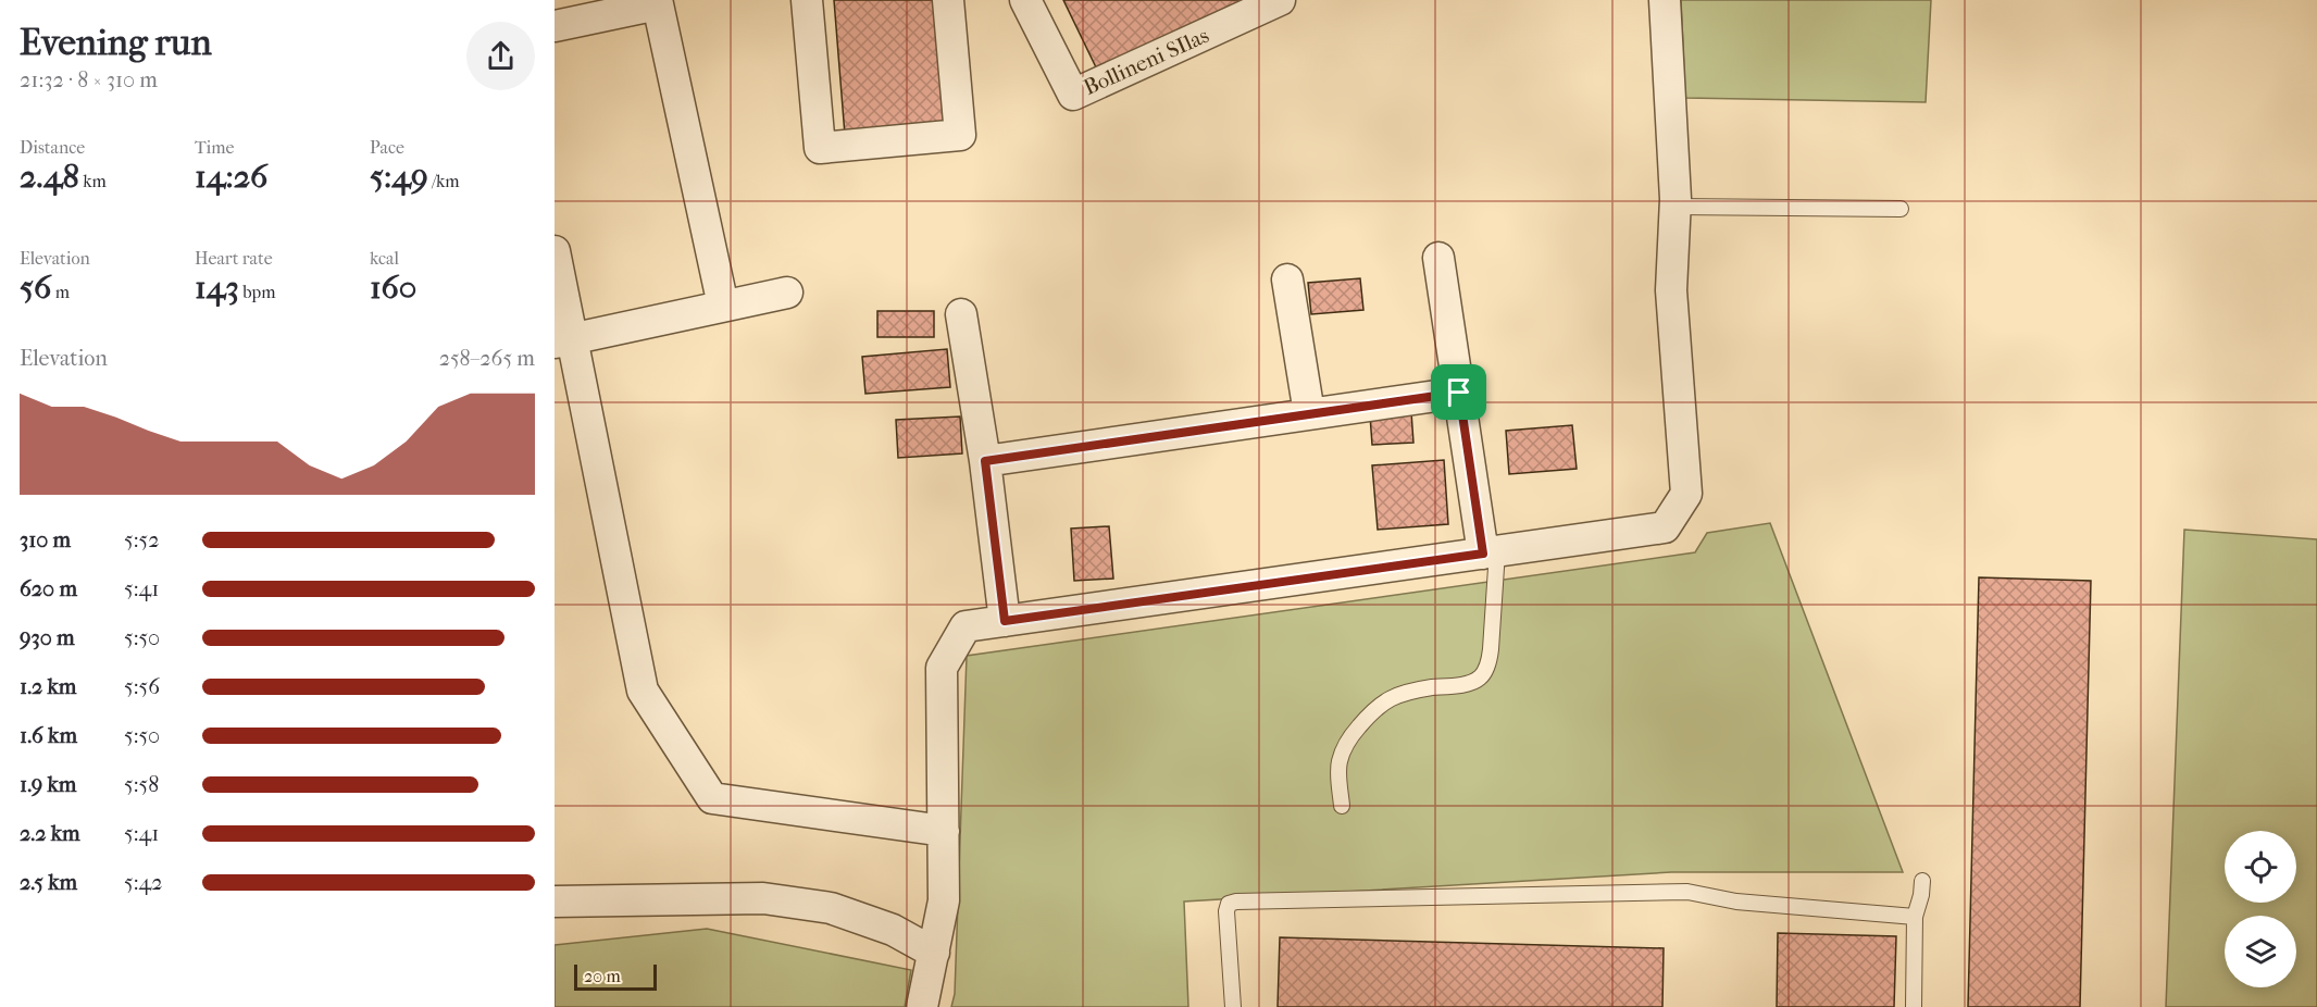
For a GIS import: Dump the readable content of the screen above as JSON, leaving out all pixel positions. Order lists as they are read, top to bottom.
{
  "streets": {
    "street": ["Bollineni SIlas"]
  },
  "scale_bar": "20 m",
  "page": {
    "heading": ["Evening run", "21:32 · 8 × 310 m"],
    "stats": [
      ["Distance", "2.48 km"],
      ["Time", "14:26"],
      ["Pace", "5:49 /km"],
      ["Elevation", "56 m"],
      ["Heart rate", "143 bpm"],
      ["kcal", "160"]
    ],
    "chart": ["Elevation", "258–265 m"],
    "list": [
      {
        "name": "310 m",
        "note": "5:52"
      },
      {
        "name": "620 m",
        "note": "5:41"
      },
      {
        "name": "930 m",
        "note": "5:50"
      },
      {
        "name": "1.2 km",
        "note": "5:56"
      },
      {
        "name": "1.6 km",
        "note": "5:50"
      },
      {
        "name": "1.9 km",
        "note": "5:58"
      },
      {
        "name": "2.2 km",
        "note": "5:41"
      },
      {
        "name": "2.5 km",
        "note": "5:42"
      }
    ],
    "scale": "20 m"
  }
}
